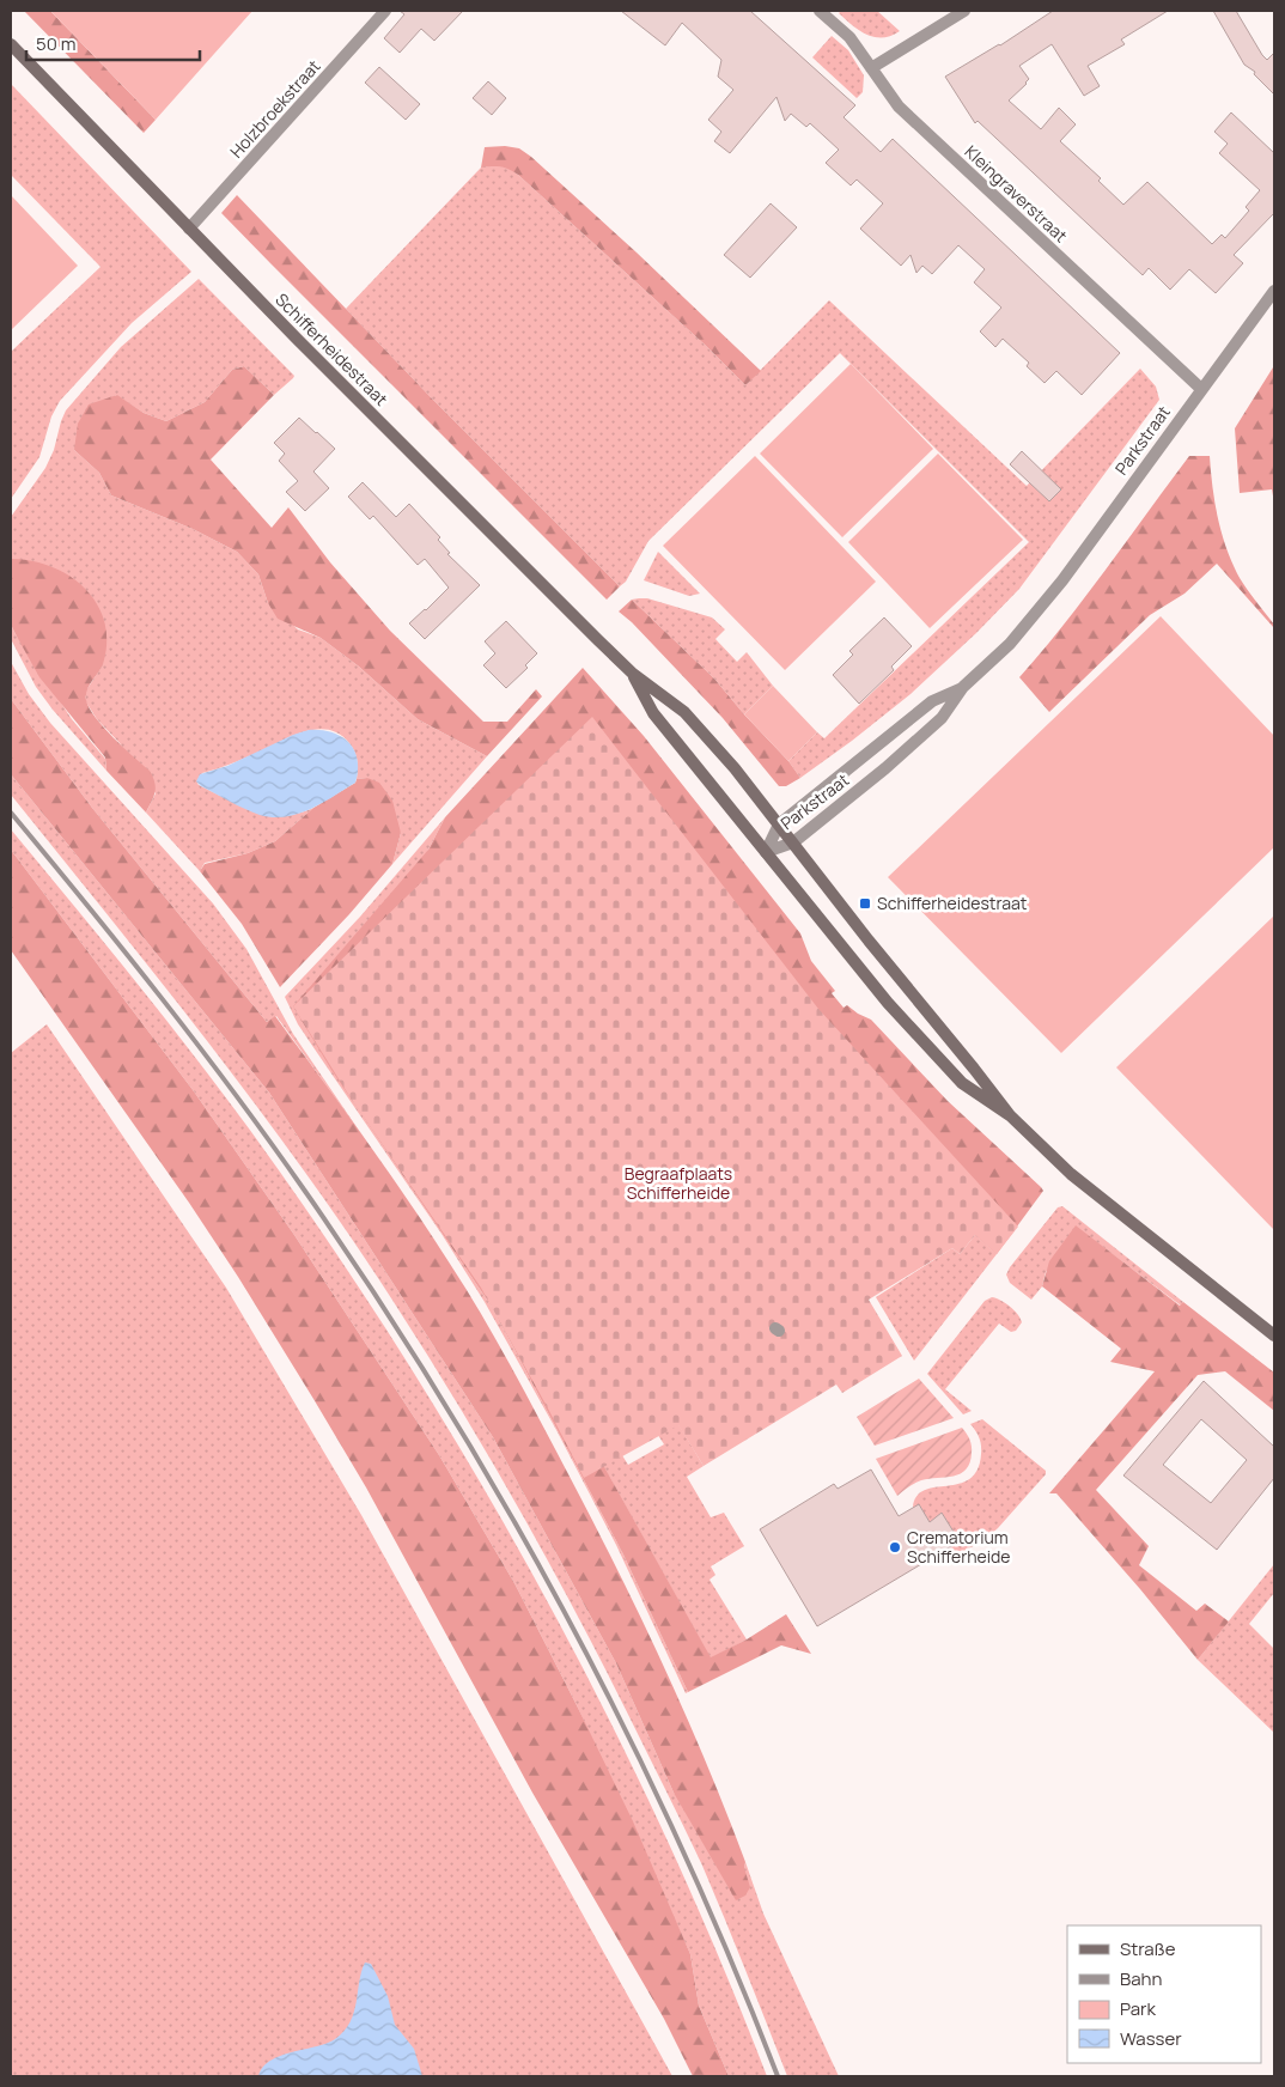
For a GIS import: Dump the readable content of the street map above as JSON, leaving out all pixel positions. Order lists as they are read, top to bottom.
{
  "streets": {
    "street": [
      "Holzbroekstraat",
      "Kleingraverstraat",
      "Schifferheidestraat",
      "Parkstraat"
    ]
  },
  "crossings": [
    ["Holzbroekstraat", "Schifferheidestraat"],
    ["Kleingraverstraat", "Parkstraat"],
    ["Schifferheidestraat", "Parkstraat"]
  ],
  "parks": ["Begraafplaats Schifferheide"],
  "places": {
    "transit": ["Schifferheidestraat"],
    "other": ["Crematorium Schifferheide"]
  },
  "legend": [
    "Straße",
    "Bahn",
    "Park",
    "Wasser"
  ],
  "scale_bar": "50 m"
}
